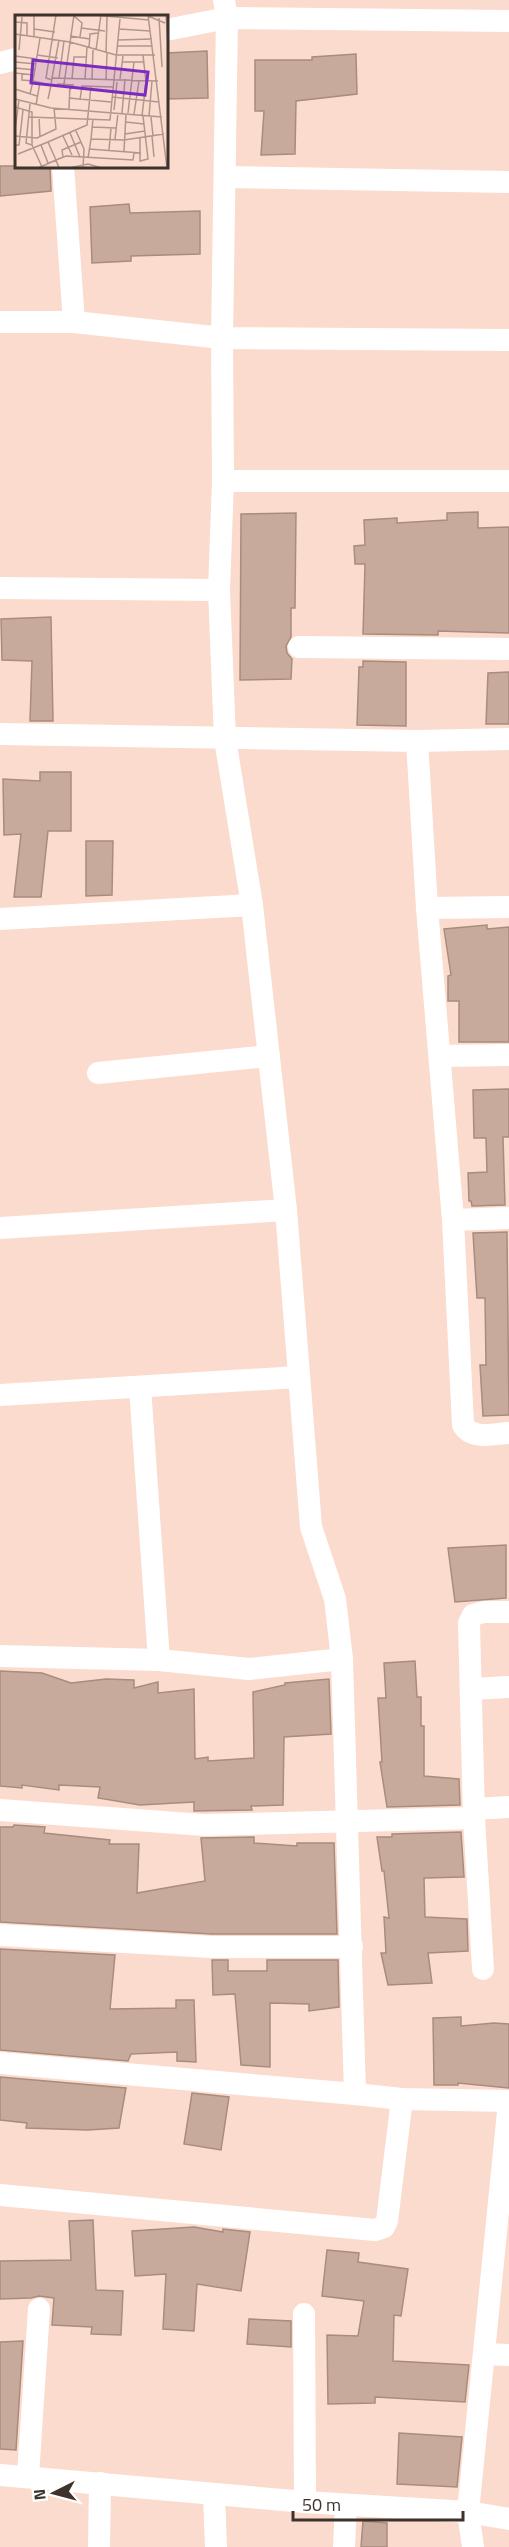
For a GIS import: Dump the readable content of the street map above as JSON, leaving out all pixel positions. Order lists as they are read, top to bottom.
{
  "scale_bar": "50 m",
  "north": "left"
}
